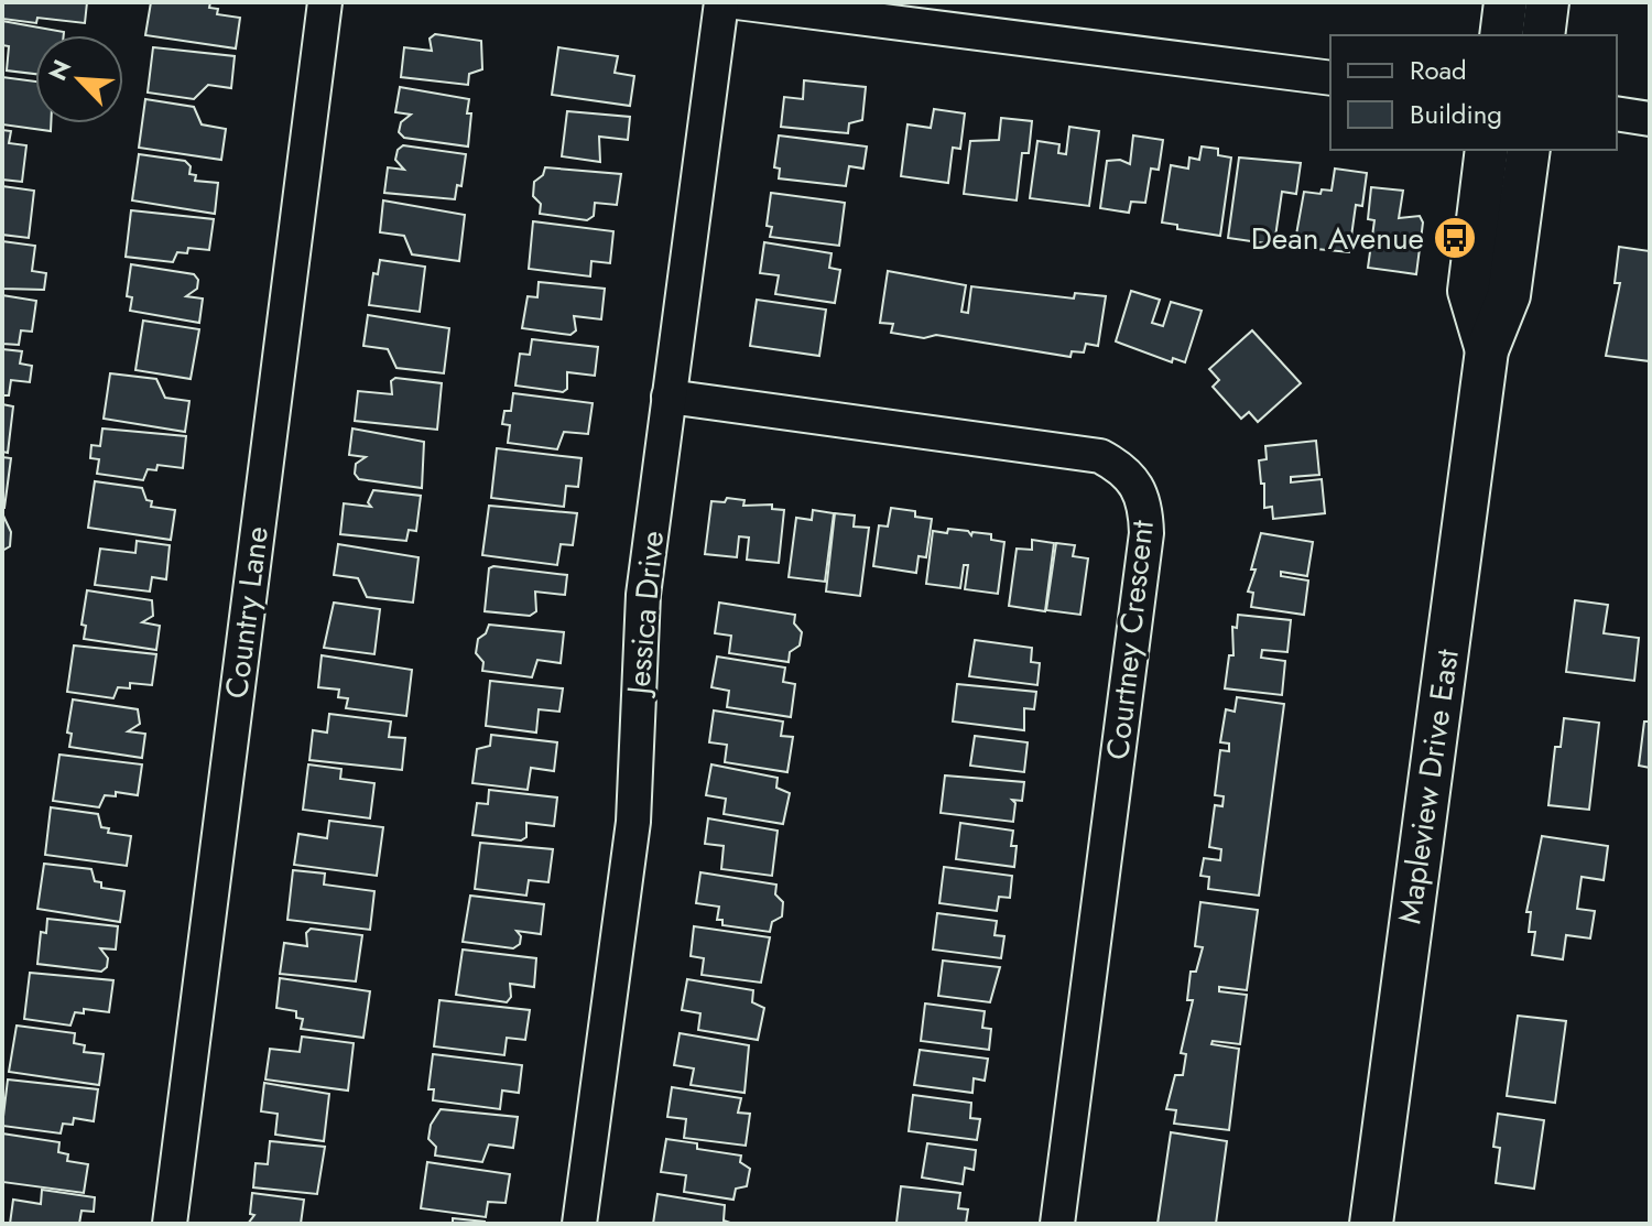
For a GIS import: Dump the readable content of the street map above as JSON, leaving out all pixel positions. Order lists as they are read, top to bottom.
{
  "streets": {
    "main road": ["Mapleview Drive East"],
    "street": ["Country Lane", "Jessica Drive", "Courtney Crescent"]
  },
  "crossings": [
    ["Jessica Drive", "Courtney Crescent"]
  ],
  "places": {
    "bus stop": ["Dean Avenue"]
  },
  "legend": ["Road", "Building"],
  "north": "top left"
}
